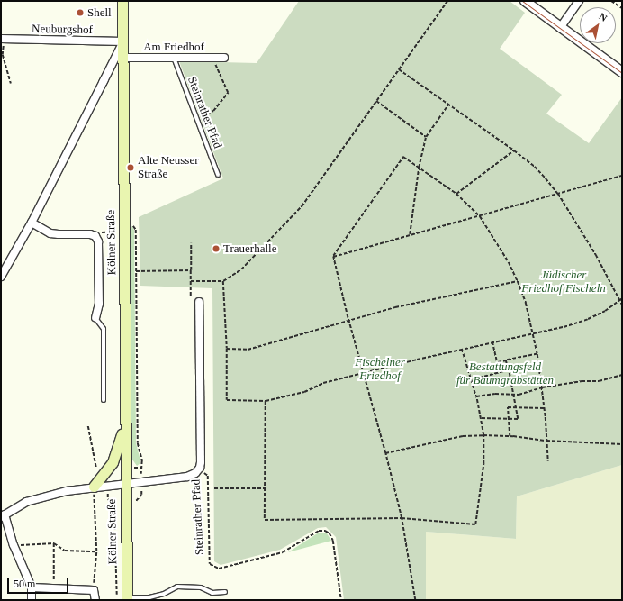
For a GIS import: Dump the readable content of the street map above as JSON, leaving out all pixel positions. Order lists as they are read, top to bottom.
{
  "streets": {
    "main road": ["Kölner Straße"],
    "street": ["Neuburgshof", "Am Friedhof"],
    "lane": ["Steinrather Pfad"]
  },
  "crossings": [
    ["Neuburgshof", "Kölner Straße"],
    ["Am Friedhof", "Steinrather Pfad"],
    ["Am Friedhof", "Kölner Straße"],
    ["Steinrather Pfad", "Kölner Straße"]
  ],
  "parks": ["Jüdischer Friedhof Fischeln", "Fischelner Friedhof", "Bestattungsfeld für Baumgrabstätten"],
  "places": ["Shell", "Alte Neusser Straße", "Trauerhalle"],
  "scale_bar": "50 m",
  "north": "top right"
}
